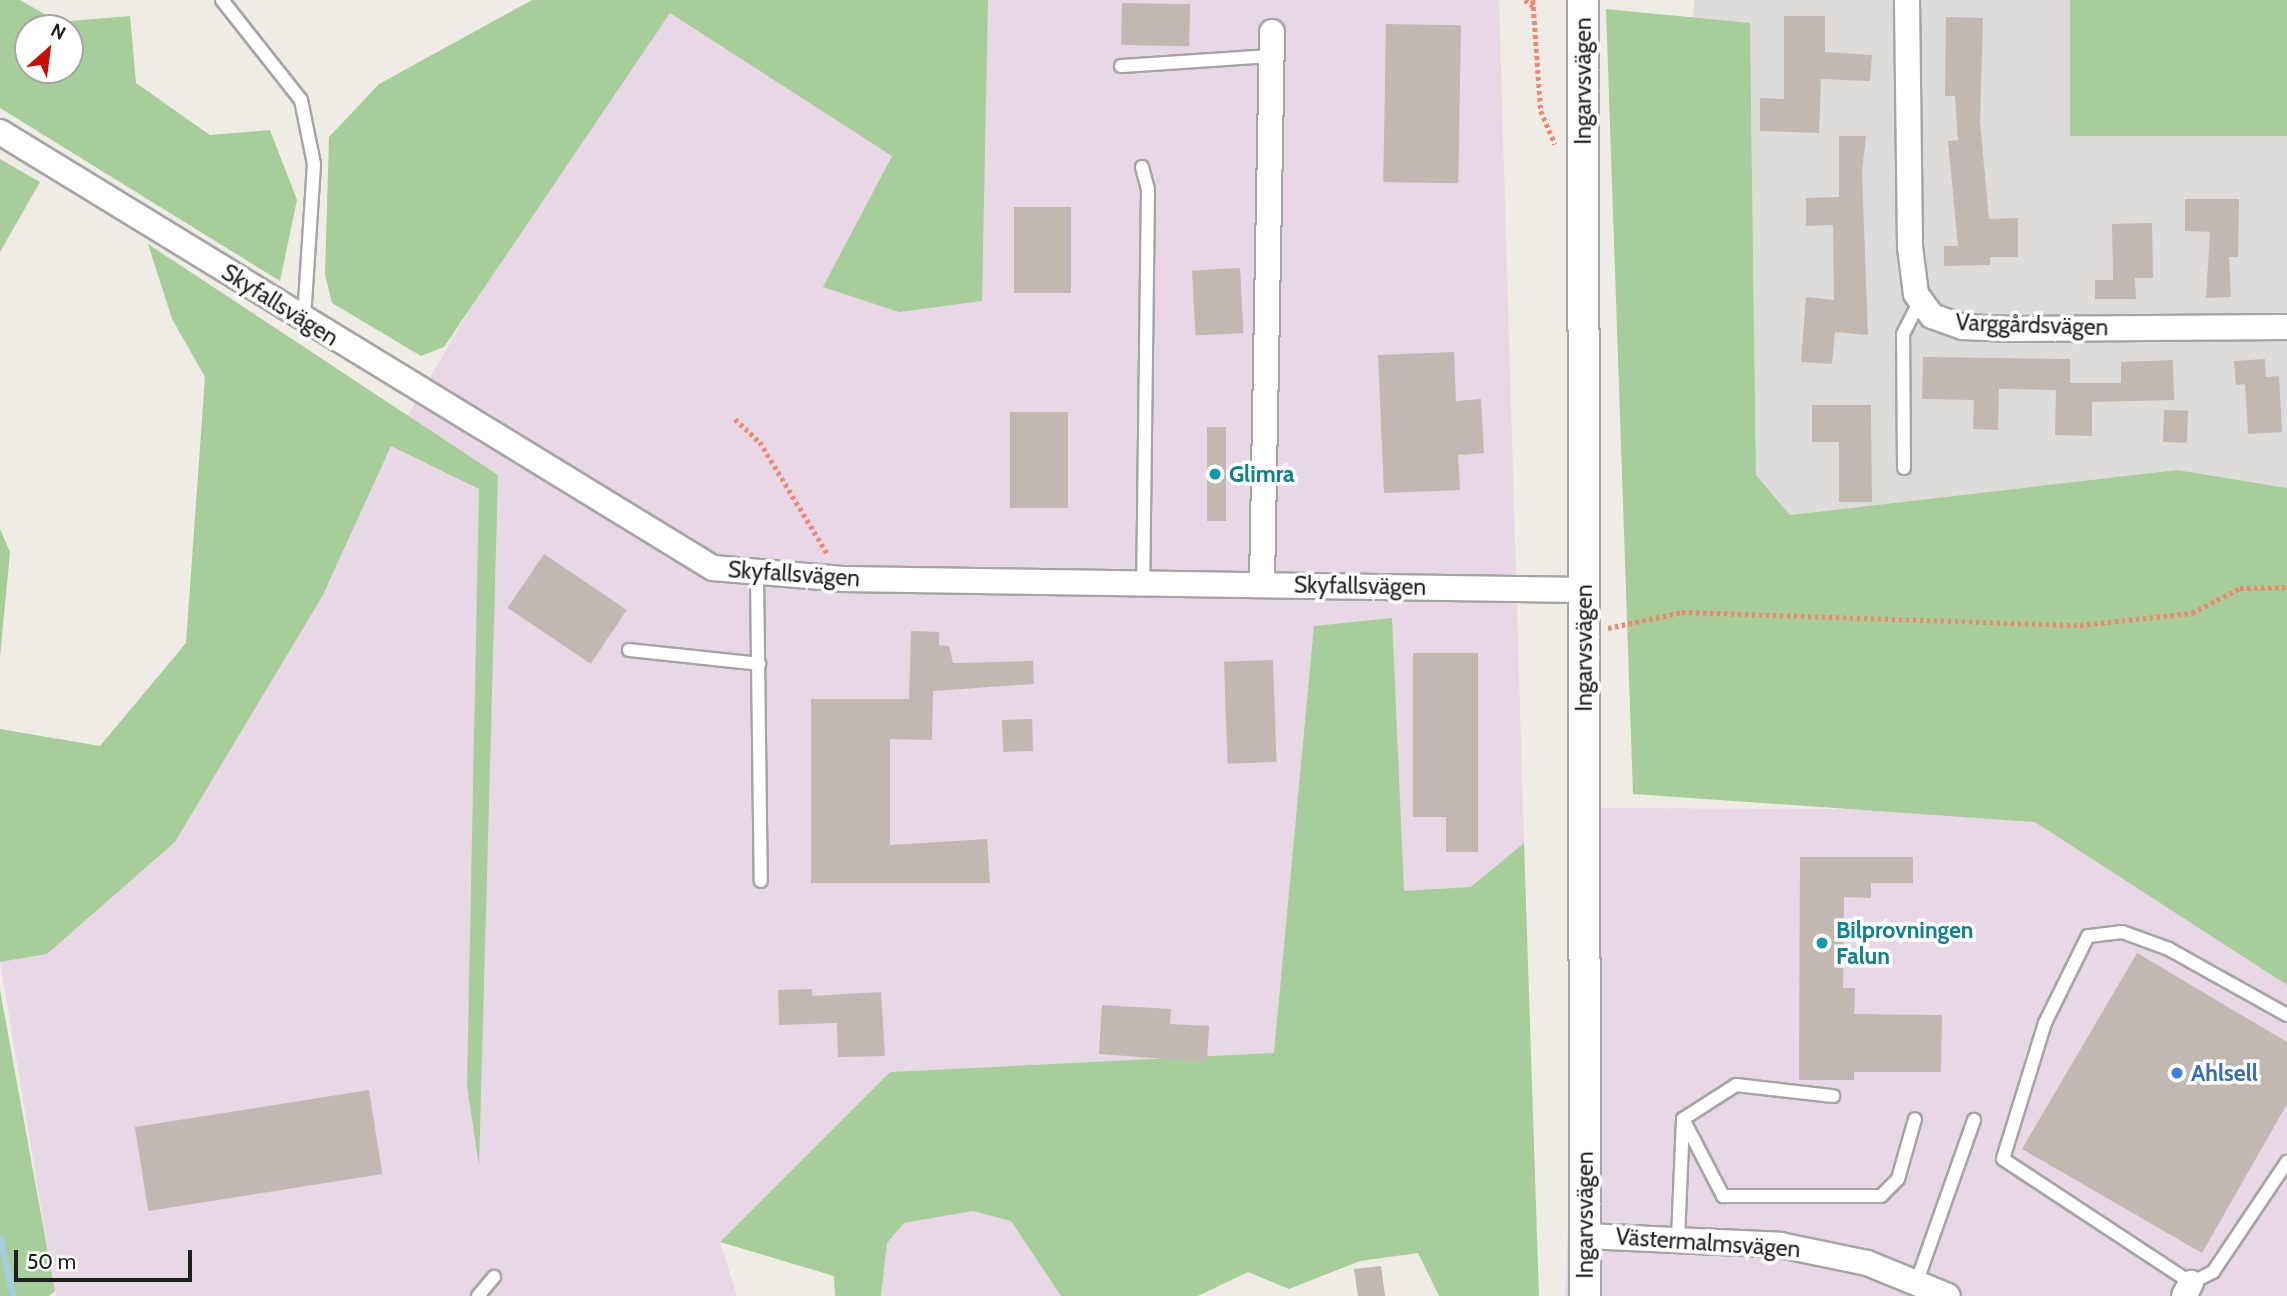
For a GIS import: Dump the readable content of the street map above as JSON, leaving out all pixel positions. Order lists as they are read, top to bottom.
{
  "streets": {
    "street": [
      "Ingarvsvägen",
      "Skyfallsvägen",
      "Varggårdsvägen",
      "Västermalmsvägen"
    ]
  },
  "crossings": [
    ["Ingarvsvägen", "Skyfallsvägen"],
    ["Ingarvsvägen", "Västermalmsvägen"]
  ],
  "places": ["Glimra", "Bilprovningen Falun", "Ahlsell"],
  "scale_bar": "50 m",
  "north": "top right"
}
